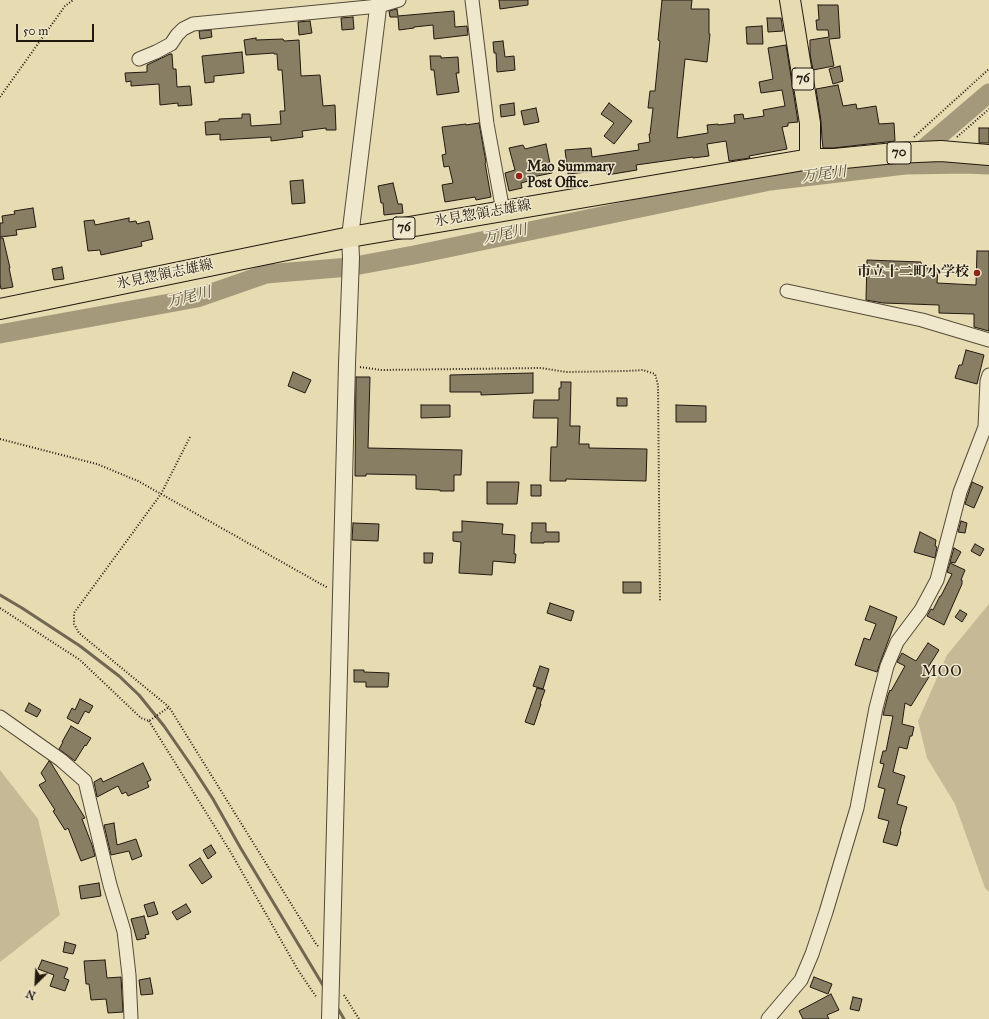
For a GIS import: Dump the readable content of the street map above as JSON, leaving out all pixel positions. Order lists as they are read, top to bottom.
{
  "streets": {
    "main road": ["76", "70", "氷見惣領志雄線"]
  },
  "crossings": [
    ["76", "70"],
    ["76", "氷見惣領志雄線"],
    ["70", "氷見惣領志雄線"]
  ],
  "districts": ["MOO"],
  "water": ["万尾川"],
  "places": ["Mao Summary Post Office", "市立十二町小学校"],
  "scale_bar": "50 m",
  "north": "bottom left"
}
